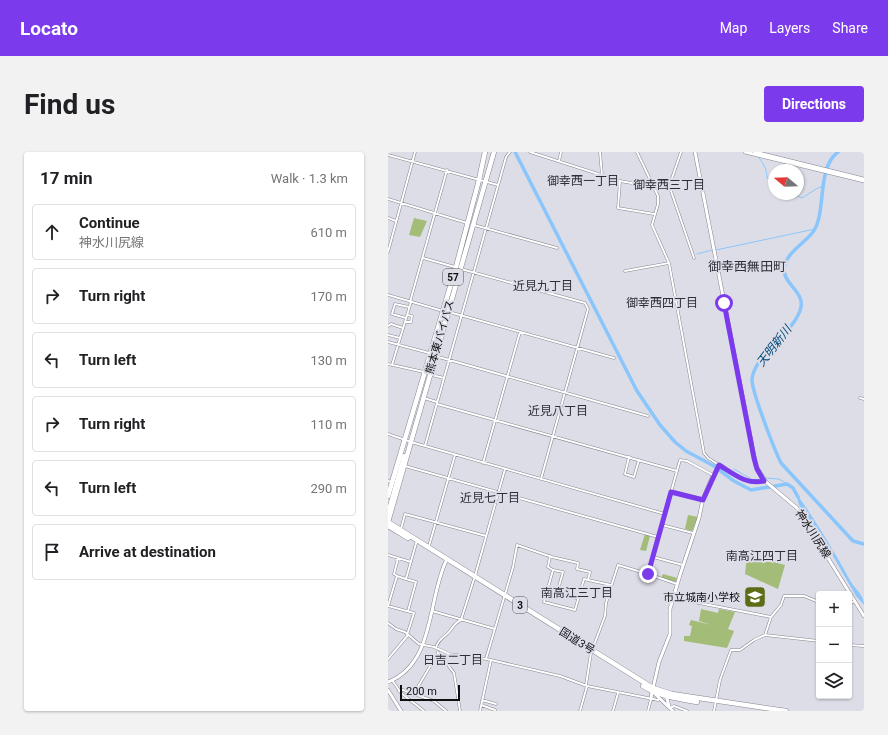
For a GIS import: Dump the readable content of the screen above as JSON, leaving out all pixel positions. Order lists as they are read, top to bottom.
{
  "streets": {
    "highway": [
      "57",
      "熊本東バイパス",
      "3",
      "国道3号"
    ],
    "main road": ["神水川尻線"]
  },
  "crossings": [
    ["熊本東バイパス", "国道3号"]
  ],
  "districts": [
    "御幸西一丁目",
    "御幸西三丁目",
    "御幸西無田町",
    "近見九丁目",
    "御幸西四丁目",
    "近見八丁目",
    "近見七丁目",
    "南高江四丁目",
    "南高江三丁目",
    "日吉二丁目"
  ],
  "water": ["天明新川"],
  "places": {
    "school or university": ["市立城南小学校"]
  },
  "scale_bar": "200 m",
  "north": "left",
  "page": {
    "header": "Locato",
    "nav": ["Map", "Layers", "Share"],
    "buttons": "Directions",
    "title": "Find us",
    "heading": ["17 min", "Walk · 1.3 km"],
    "list": [
      ["Continue", "神水川尻線", "610 m"],
      ["Turn right", "170 m"],
      ["Turn left", "130 m"],
      ["Turn right", "110 m"],
      ["Turn left", "290 m"],
      "Arrive at destination"
    ],
    "map_buttons": ["+", "−"],
    "scale": "200 m"
  }
}
